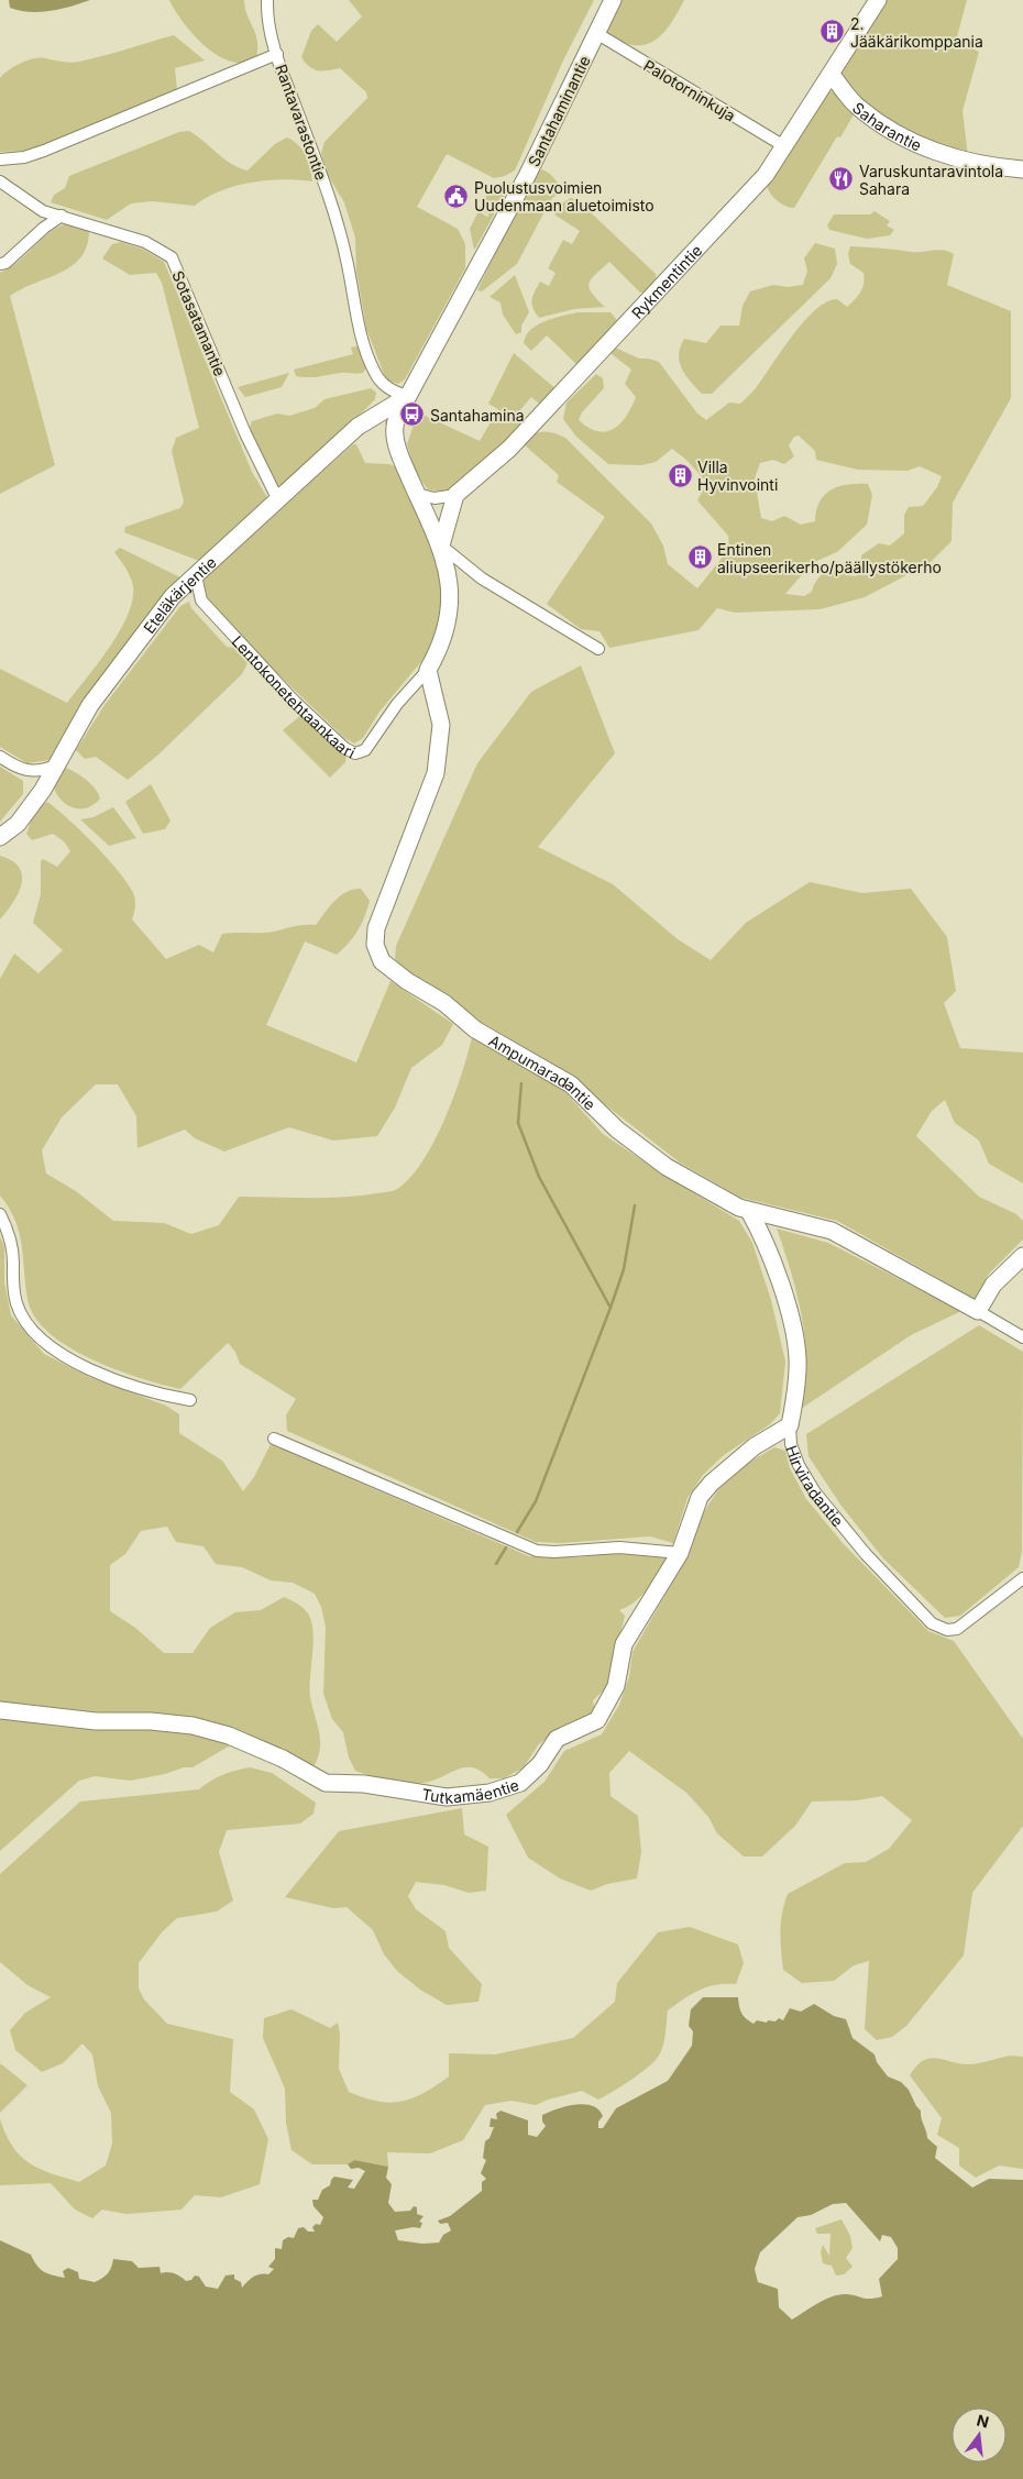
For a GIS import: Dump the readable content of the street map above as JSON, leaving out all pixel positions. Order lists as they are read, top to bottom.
{
  "streets": {
    "street": [
      "Palotorninkuja",
      "Santahaminantie",
      "Rantavarastontie",
      "Saharantie",
      "Rykmentintie",
      "Sotasatamantie",
      "Eteläkärjentie",
      "Lentokonetehtaankaari",
      "Ampumaradantie",
      "Hirviradantie",
      "Tutkamäentie"
    ]
  },
  "crossings": [
    ["Palotorninkuja", "Santahaminantie"],
    ["Palotorninkuja", "Rykmentintie"],
    ["Santahaminantie", "Rantavarastontie"],
    ["Santahaminantie", "Eteläkärjentie"],
    ["Santahaminantie", "Lentokonetehtaankaari"],
    ["Rantavarastontie", "Eteläkärjentie"],
    ["Rantavarastontie", "Lentokonetehtaankaari"],
    ["Saharantie", "Rykmentintie"],
    ["Sotasatamantie", "Eteläkärjentie"],
    ["Eteläkärjentie", "Lentokonetehtaankaari"],
    ["Lentokonetehtaankaari", "Ampumaradantie"],
    ["Ampumaradantie", "Hirviradantie"],
    ["Hirviradantie", "Tutkamäentie"]
  ],
  "places": {
    "building": ["2. Jääkärikomppania", "Villa Hyvinvointi", "Entinen aliupseerikerho/päällystökerho"],
    "restaurant": ["Varuskuntaravintola Sahara"],
    "public building": ["Puolustusvoimien Uudenmaan aluetoimisto"],
    "bus stop": ["Santahamina"]
  },
  "north": "top"
}
